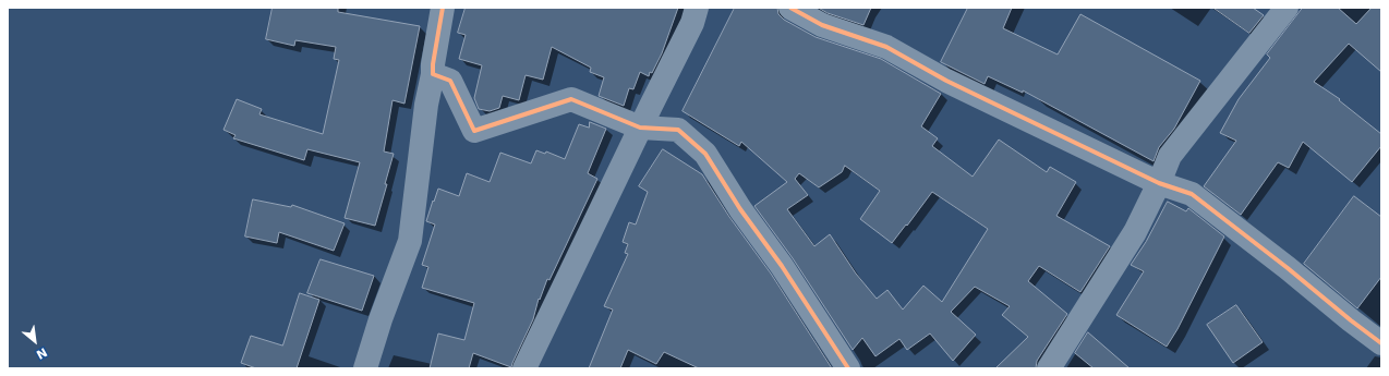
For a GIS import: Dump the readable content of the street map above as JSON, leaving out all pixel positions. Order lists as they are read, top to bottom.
{
  "north": "bottom right"
}
